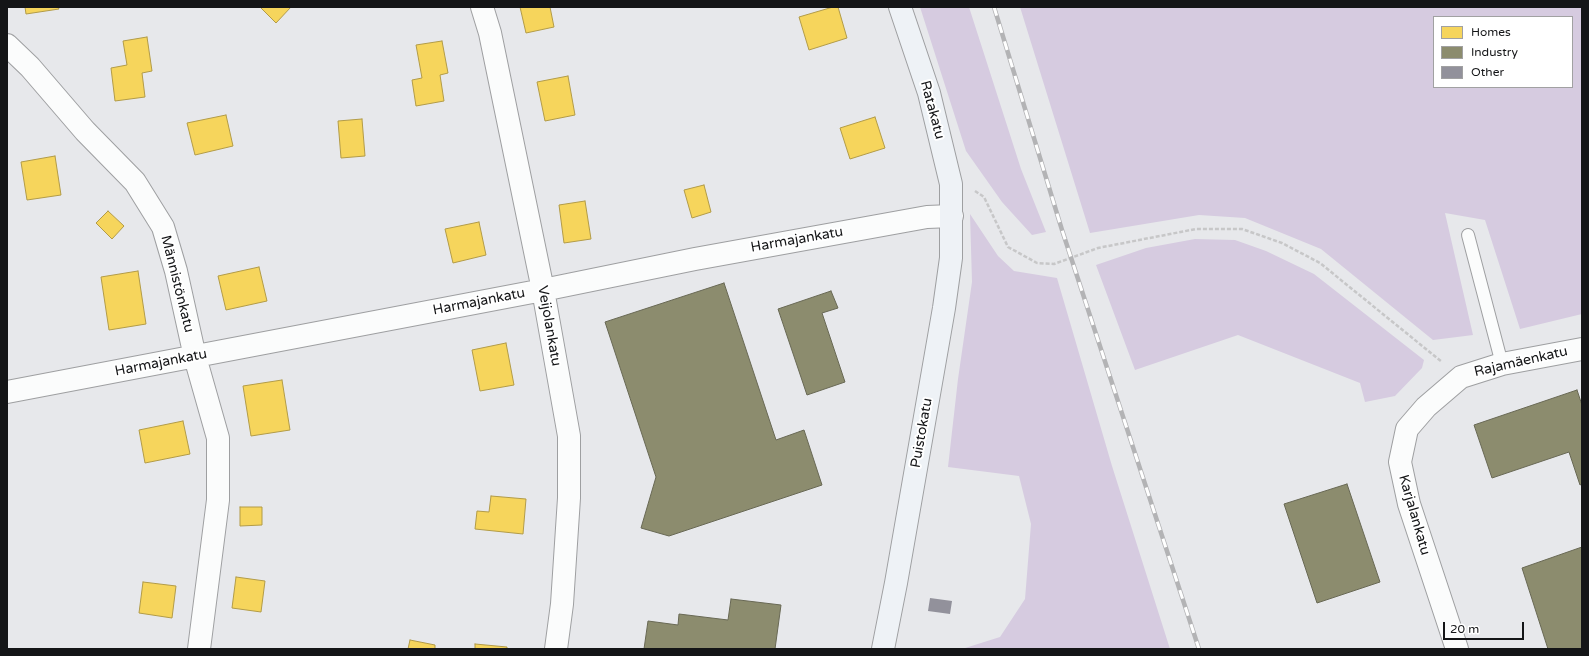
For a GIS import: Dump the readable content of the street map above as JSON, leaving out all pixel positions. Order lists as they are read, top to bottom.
{
  "streets": {
    "street": [
      "Ratakatu",
      "Harmajankatu",
      "Männistönkatu",
      "Veijolankatu",
      "Rajamäenkatu",
      "Puistokatu",
      "Karjalankatu"
    ]
  },
  "crossings": [
    ["Ratakatu", "Harmajankatu"],
    ["Ratakatu", "Puistokatu"],
    ["Harmajankatu", "Männistönkatu"],
    ["Harmajankatu", "Veijolankatu"],
    ["Harmajankatu", "Puistokatu"],
    ["Rajamäenkatu", "Karjalankatu"]
  ],
  "legend": ["Homes", "Industry", "Other"],
  "scale_bar": "20 m"
}
